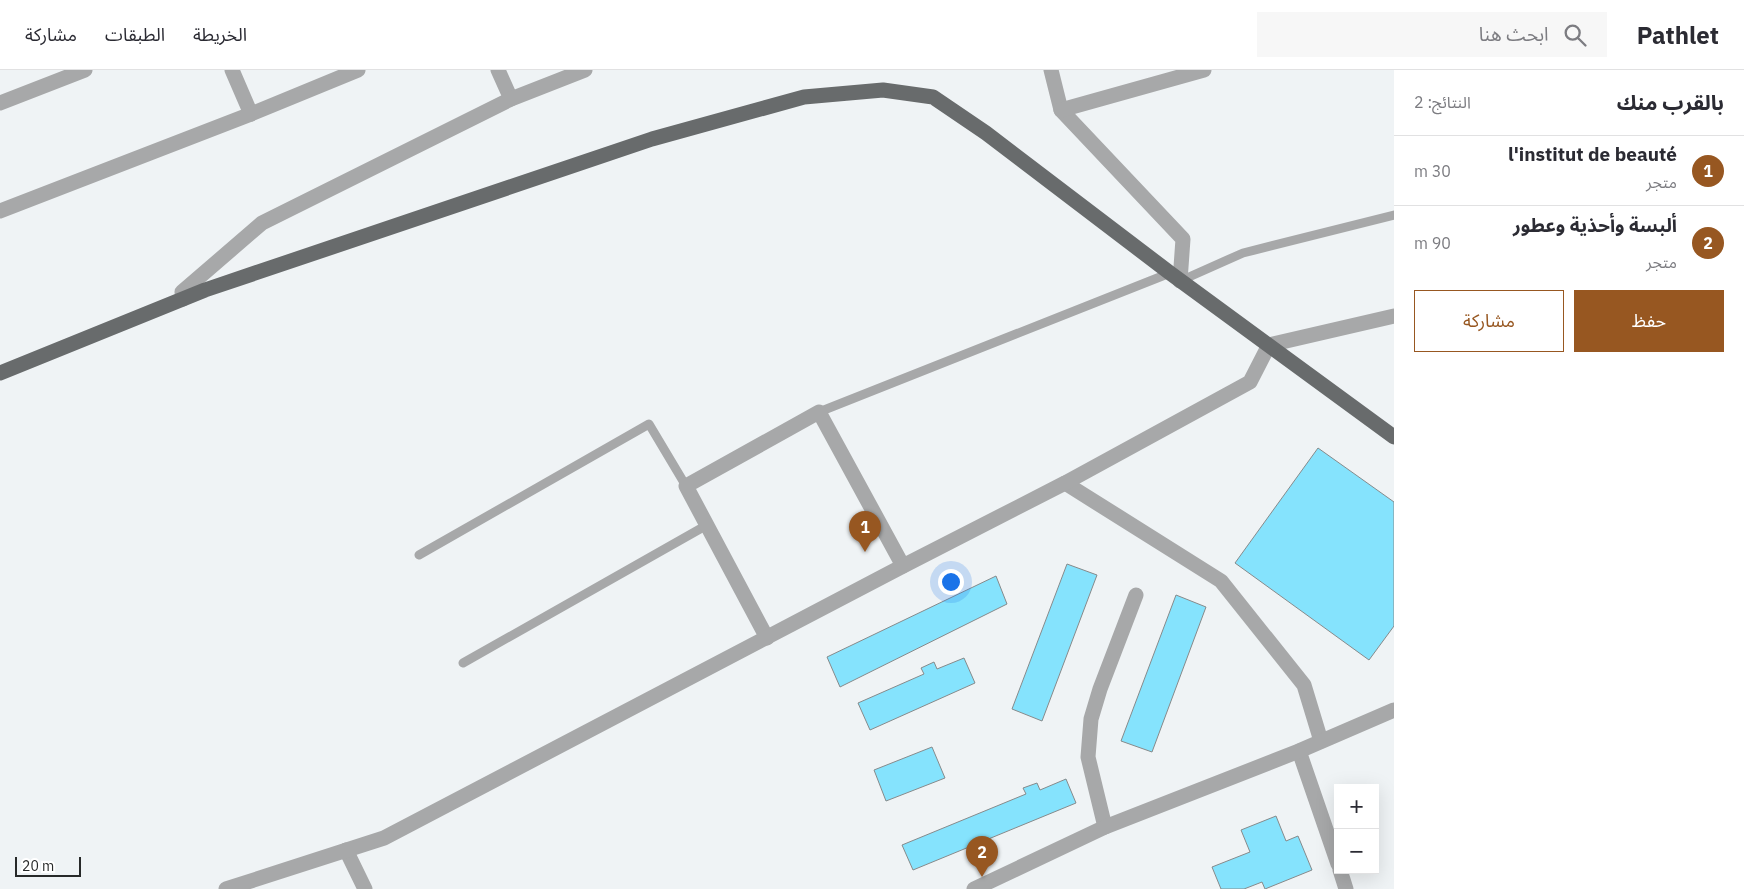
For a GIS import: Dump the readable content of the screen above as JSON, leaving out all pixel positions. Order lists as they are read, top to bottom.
{
  "scale_bar": "20 m",
  "page": {
    "header": "Pathlet",
    "search": "ابحث هنا",
    "nav": ["الخريطة", "الطبقات", "مشاركة"],
    "heading": ["بالقرب منك", "النتائج: 2"],
    "list": [
      {
        "mark": "1",
        "name": "l'institut de beauté",
        "note": "متجر",
        "value": "30 m"
      },
      {
        "mark": "2",
        "name": "ألبسة وأحذية وعطور",
        "note": "متجر",
        "value": "90 m"
      }
    ],
    "buttons": ["حفظ", "مشاركة"],
    "pins": ["1", "2"],
    "map_buttons": ["+", "−"],
    "scale": "20 m"
  }
}
